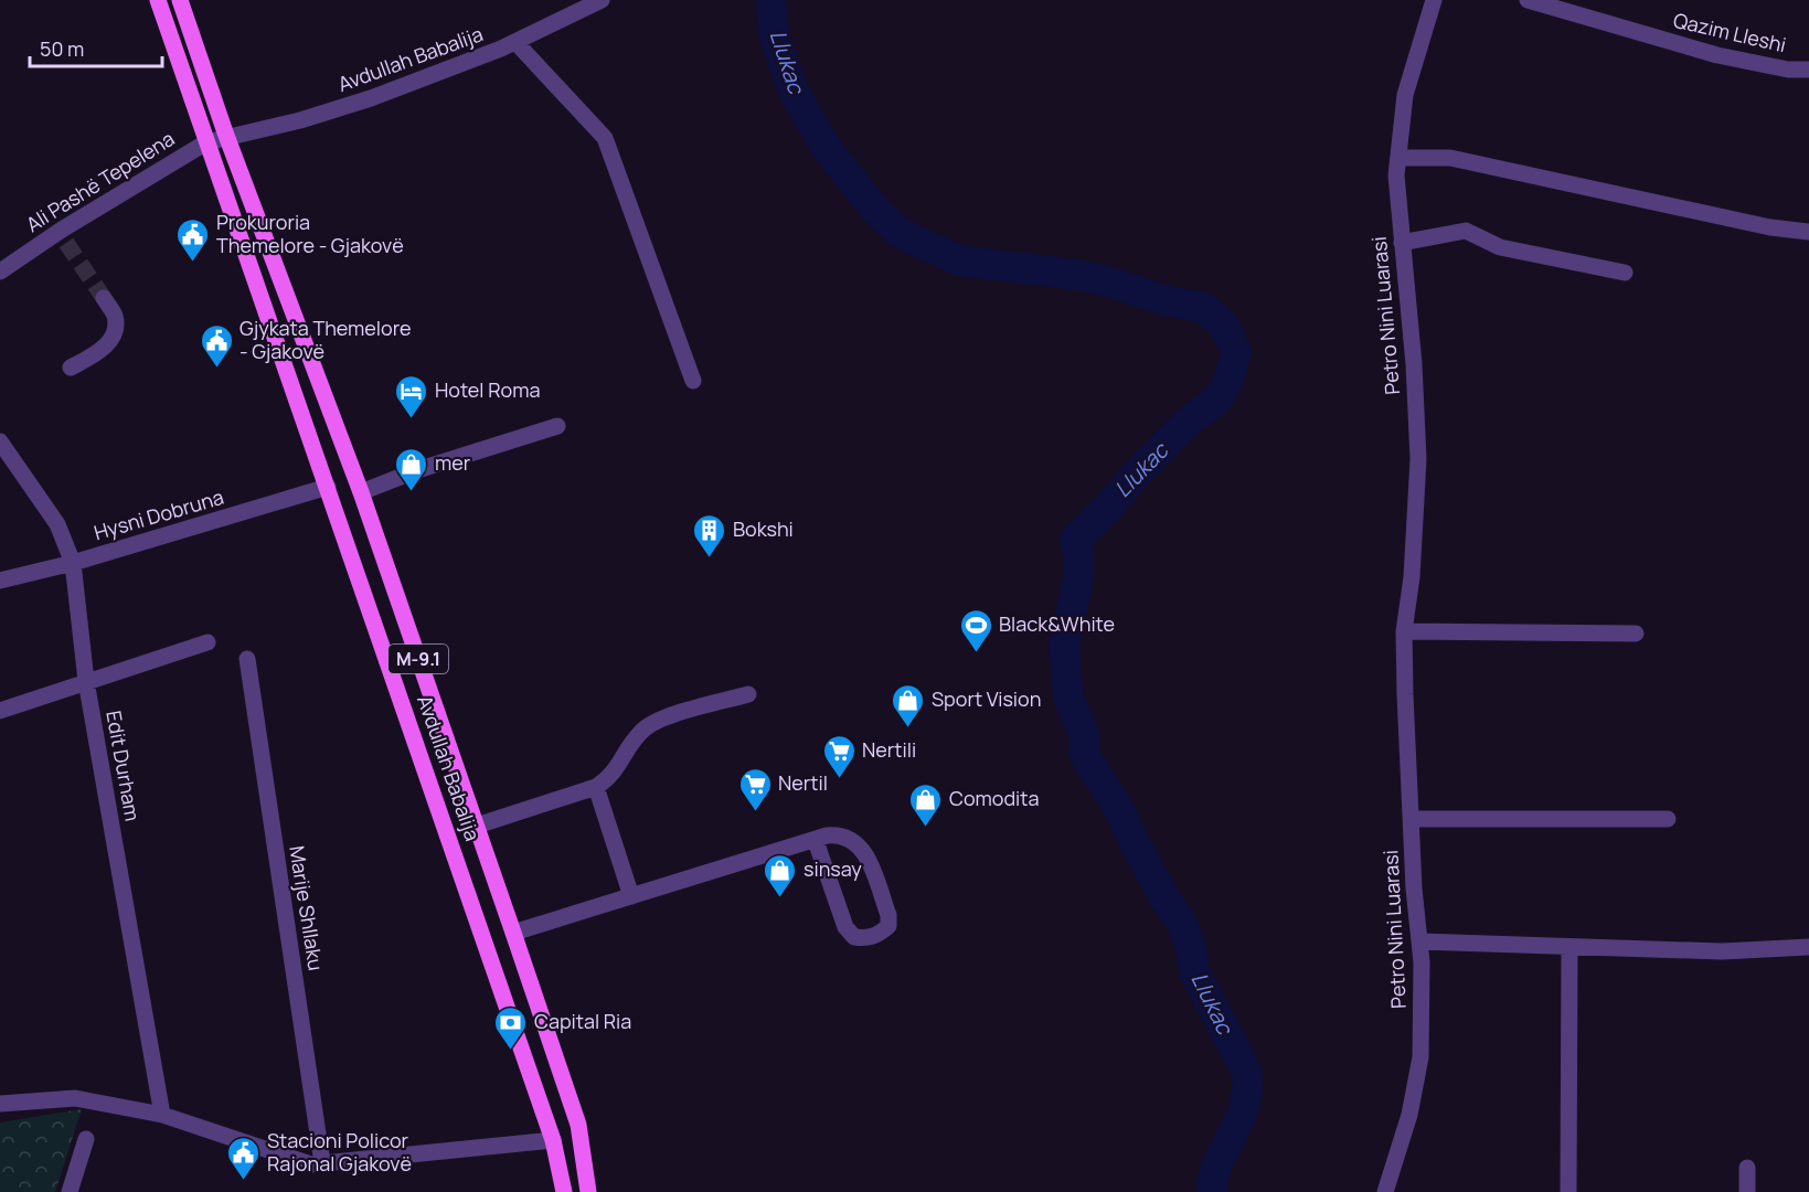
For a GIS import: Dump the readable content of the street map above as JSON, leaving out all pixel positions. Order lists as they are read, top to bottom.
{
  "streets": {
    "main road": ["Avdullah Babalija", "M-9.1"],
    "street": [
      "Qazim Lleshi",
      "Ali Pashë Tepelena",
      "Petro Nini Luarasi",
      "Hysni Dobruna",
      "Edit Durham",
      "Marije Shllaku"
    ]
  },
  "crossings": [
    ["Avdullah Babalija", "Ali Pashë Tepelena"],
    ["Avdullah Babalija", "Hysni Dobruna"],
    ["Avdullah Babalija", "M-9.1"],
    ["Ali Pashë Tepelena", "M-9.1"],
    ["Hysni Dobruna", "Edit Durham"]
  ],
  "water": ["Llukac"],
  "places": {
    "public building": ["Prokuroria Themelore - Gjakovë", "Gjykata Themelore - Gjakovë", "Stacioni Policor Rajonal Gjakovë"],
    "hotel": ["Hotel Roma"],
    "shop": [
      "mer",
      "Sport Vision",
      "Comodita",
      "sinsay"
    ],
    "building": ["Bokshi"],
    "sports": ["Black&White"],
    "supermarket": ["Nertili", "Nertil"],
    "bank": ["Capital Ria"]
  },
  "scale_bar": "50 m"
}
